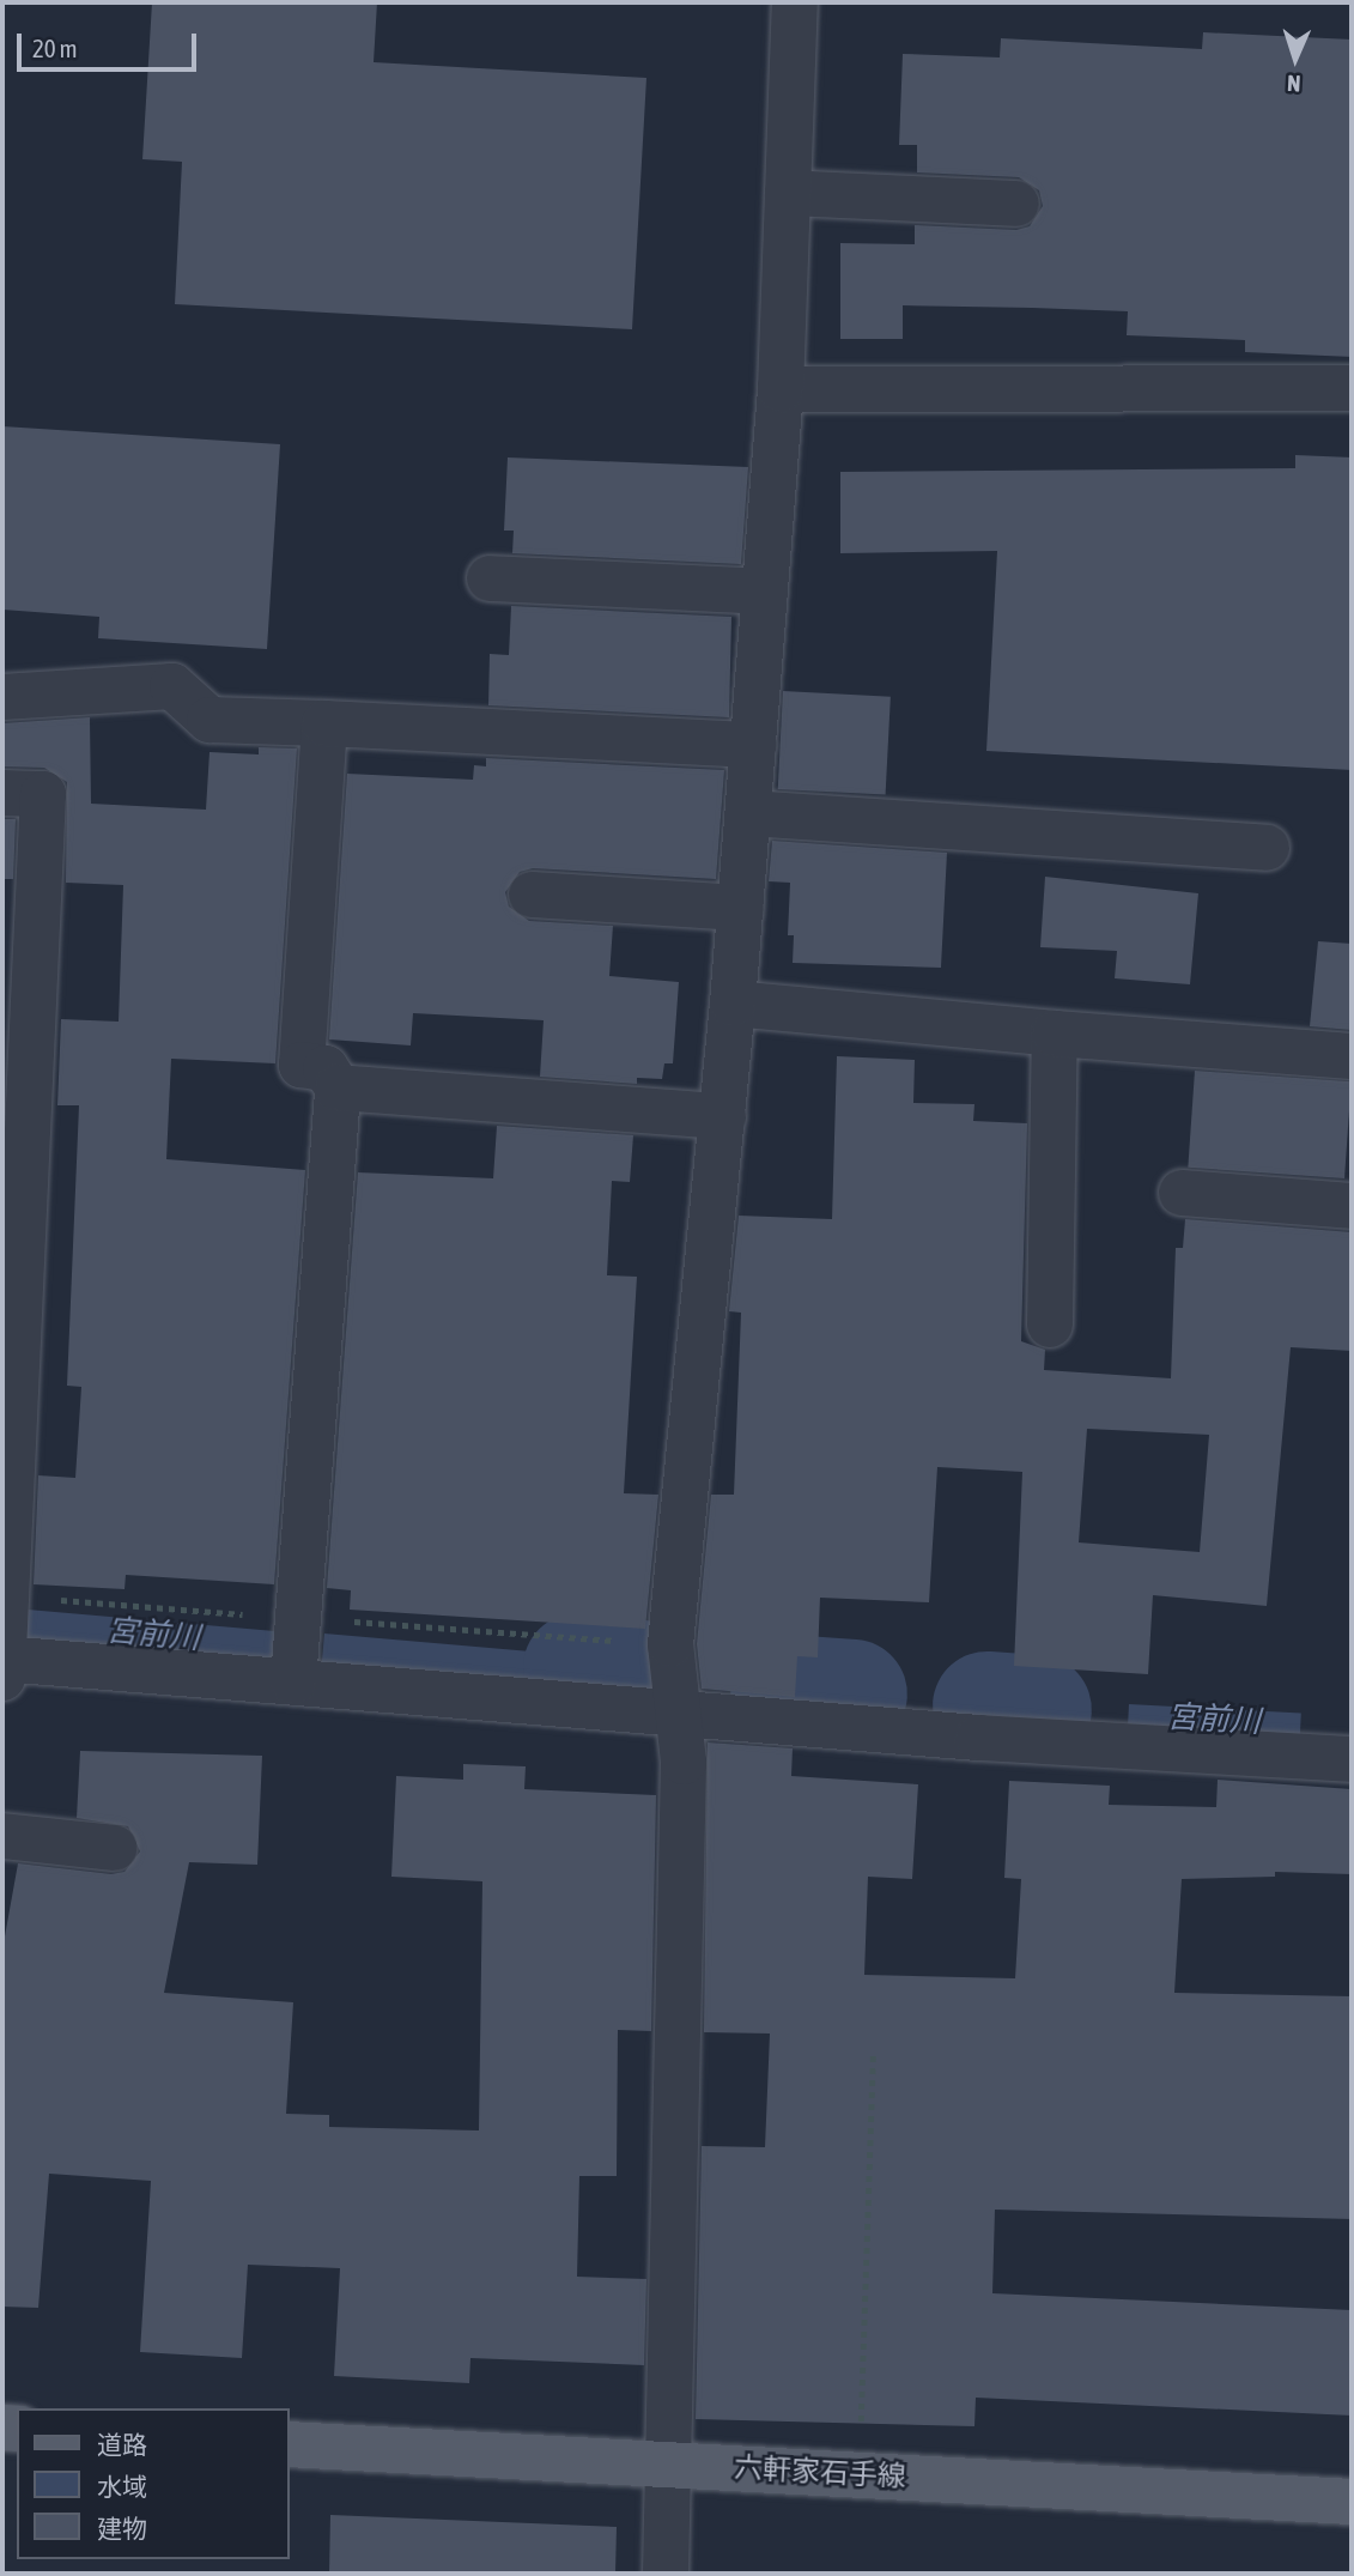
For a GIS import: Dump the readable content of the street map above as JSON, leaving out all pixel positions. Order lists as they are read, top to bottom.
{
  "streets": {
    "main road": ["六軒家石手線"]
  },
  "water": ["宮前川"],
  "legend": ["道路", "水域", "建物"],
  "scale_bar": "20 m",
  "north": "bottom"
}
